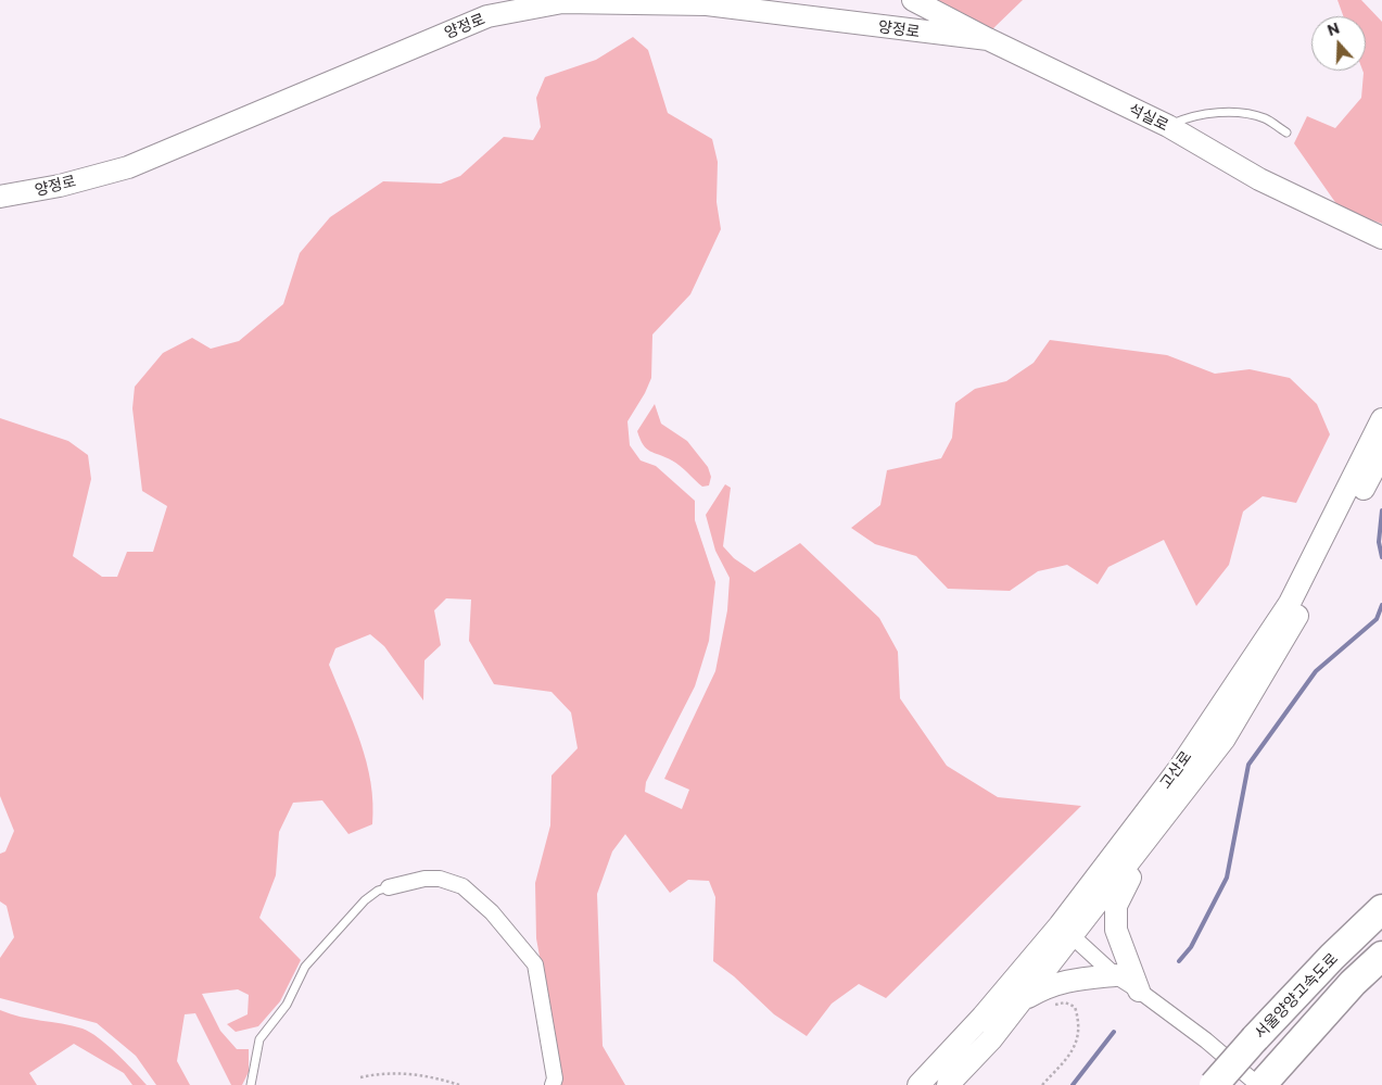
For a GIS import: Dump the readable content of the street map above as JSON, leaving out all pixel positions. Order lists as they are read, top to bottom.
{
  "streets": {
    "highway": ["서울양양고속도로"],
    "street": ["양정로", "석실로", "고산로"]
  },
  "crossings": [
    ["양정로", "석실로"]
  ],
  "north": "top"
}
